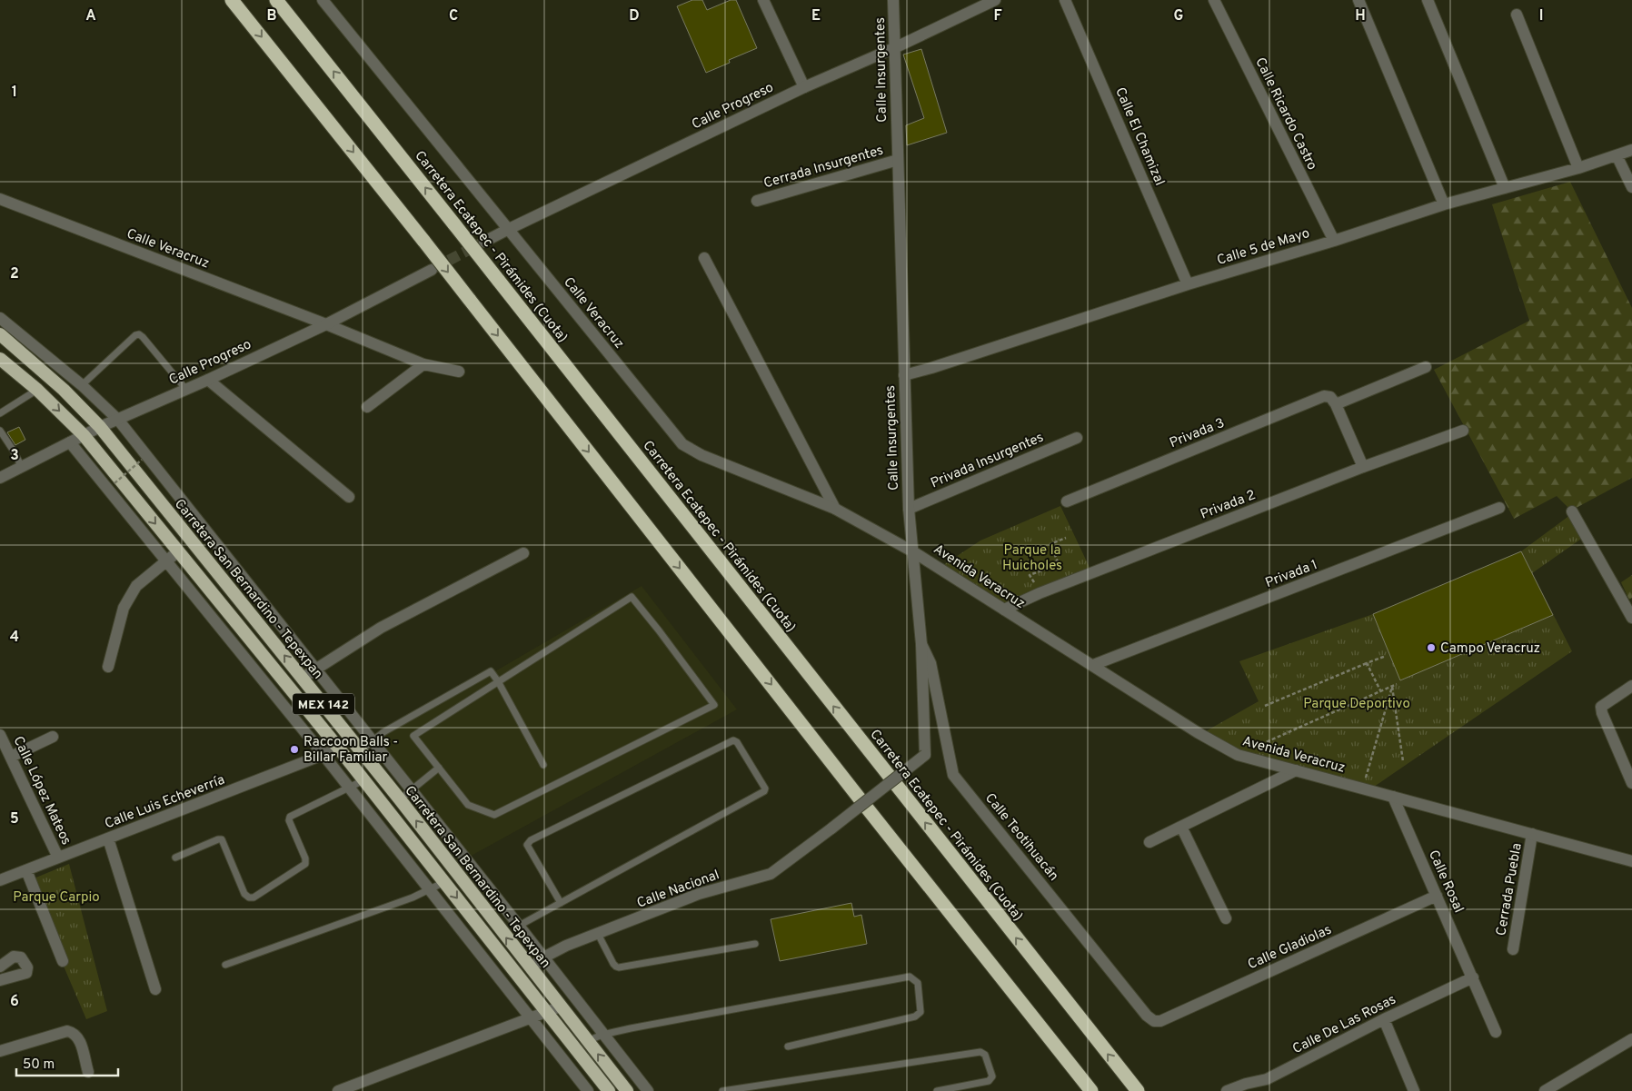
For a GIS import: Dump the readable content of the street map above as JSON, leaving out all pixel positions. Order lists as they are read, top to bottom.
{
  "streets": {
    "highway": ["Carretera Ecatepec - Pirámides (Cuota)", "Carretera San Bernardino - Tepexpan", "MEX 142"],
    "street": [
      "Calle Insurgentes",
      "Calle Progreso",
      "Calle Ricardo Castro",
      "Calle El Chamizal",
      "Cerrada Insurgentes",
      "Calle 5 de Mayo",
      "Calle Veracruz",
      "Privada 3",
      "Privada Insurgentes",
      "Privada 2",
      "Privada 1",
      "Avenida Veracruz",
      "Calle López Mateos",
      "Calle Luis Echeverría",
      "Calle Teotihuacán",
      "Calle Rosal",
      "Calle Nacional",
      "Cerrada Puebla",
      "Calle Gladiolas",
      "Calle De Las Rosas"
    ]
  },
  "crossings": [
    ["Calle Insurgentes", "Calle Progreso"],
    ["Calle Insurgentes", "Cerrada Insurgentes"],
    ["Calle Insurgentes", "Calle 5 de Mayo"],
    ["Calle Insurgentes", "Calle Veracruz"],
    ["Calle Insurgentes", "Privada Insurgentes"],
    ["Calle Insurgentes", "Avenida Veracruz"],
    ["Calle Insurgentes", "Calle Teotihuacán"],
    ["Calle Insurgentes", "Calle Nacional"],
    ["Calle Progreso", "Calle Veracruz"],
    ["Calle Progreso", "Carretera San Bernardino - Tepexpan"],
    ["Calle Progreso", "MEX 142"],
    ["Calle Ricardo Castro", "Calle 5 de Mayo"],
    ["Calle El Chamizal", "Calle 5 de Mayo"],
    ["Calle Veracruz", "Avenida Veracruz"],
    ["Privada 2", "Avenida Veracruz"],
    ["Privada 1", "Avenida Veracruz"],
    ["Avenida Veracruz", "Calle Rosal"],
    ["Avenida Veracruz", "Cerrada Puebla"],
    ["Carretera San Bernardino - Tepexpan", "Calle Nacional"],
    ["MEX 142", "Calle Luis Echeverría"],
    ["Calle López Mateos", "Calle Luis Echeverría"],
    ["Calle Teotihuacán", "Calle Gladiolas"],
    ["Calle Rosal", "Calle Gladiolas"],
    ["Calle Rosal", "Calle De Las Rosas"]
  ],
  "parks": ["Parque la Huicholes", "Parque Deportivo", "Parque Carpio"],
  "places": ["Campo Veracruz", "Raccoon Balls - Billar Familiar"],
  "scale_bar": "50 m",
  "grid": {
    "columns": [
      "A",
      "B",
      "C",
      "D",
      "E",
      "F",
      "G",
      "H",
      "I"
    ],
    "rows": [
      "1",
      "2",
      "3",
      "4",
      "5",
      "6"
    ]
  }
}
